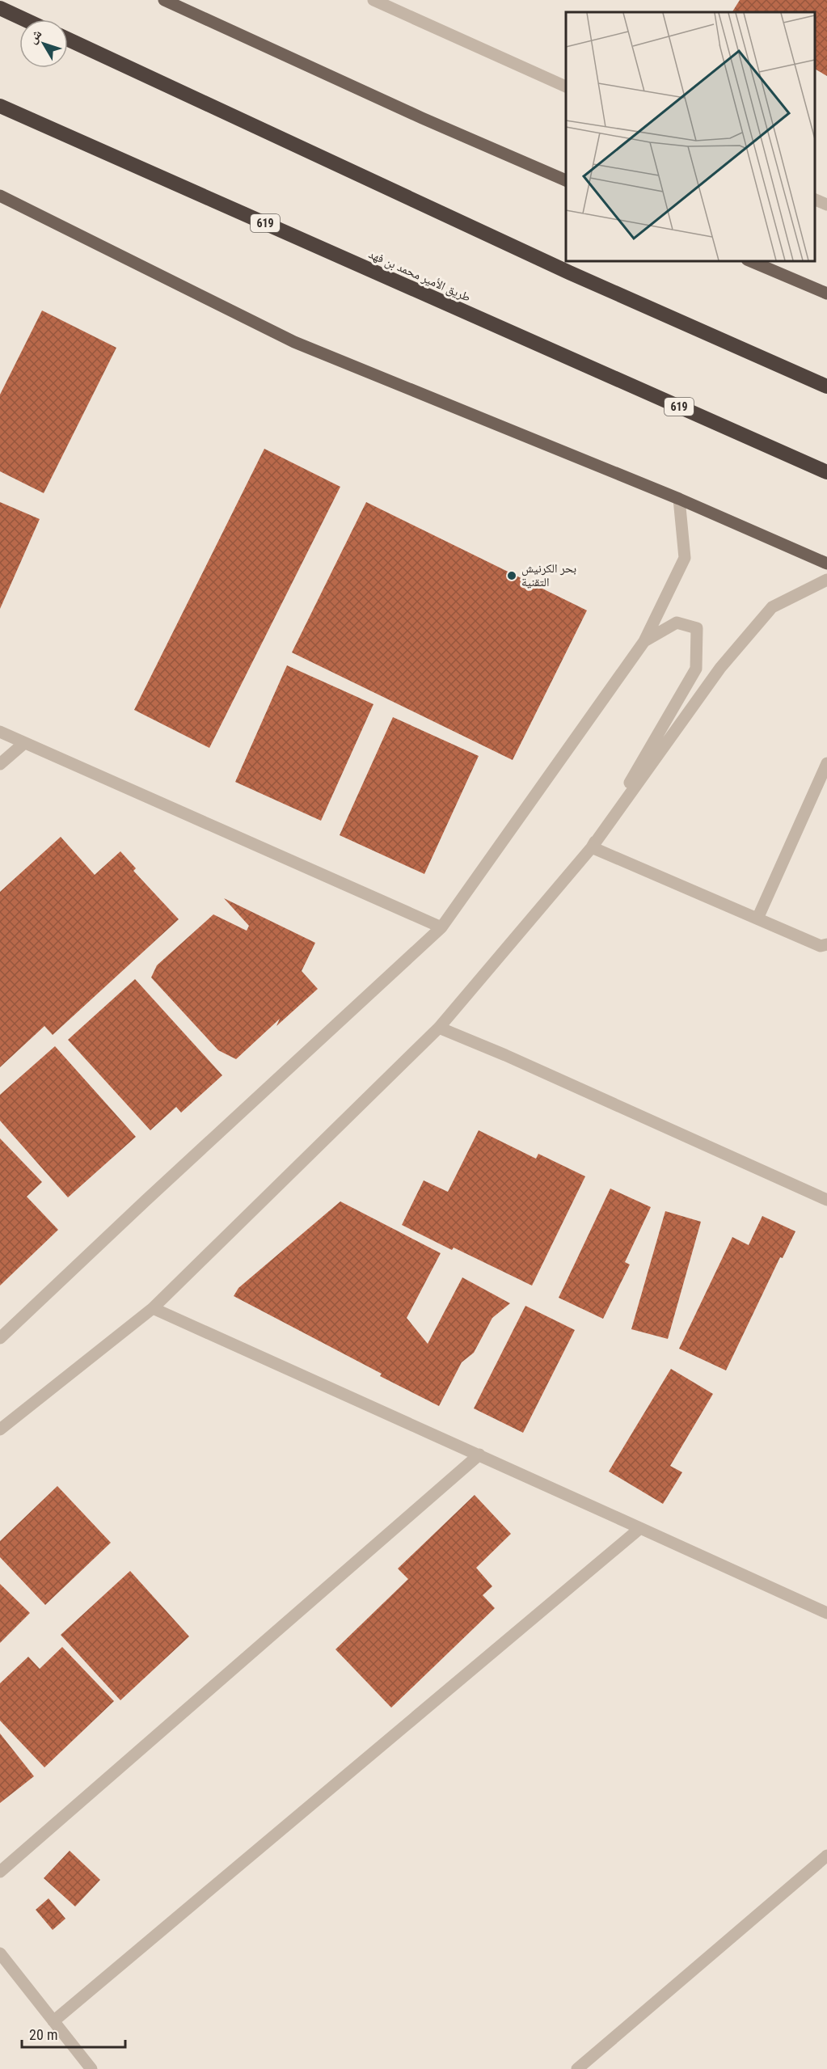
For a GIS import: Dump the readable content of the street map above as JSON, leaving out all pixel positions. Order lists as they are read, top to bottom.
{
  "streets": {
    "highway": ["619", "طريق الأمير محمد بن فهد"]
  },
  "places": ["بحر الكرنيش التقنية"],
  "scale_bar": "20 m",
  "north": "top left"
}
